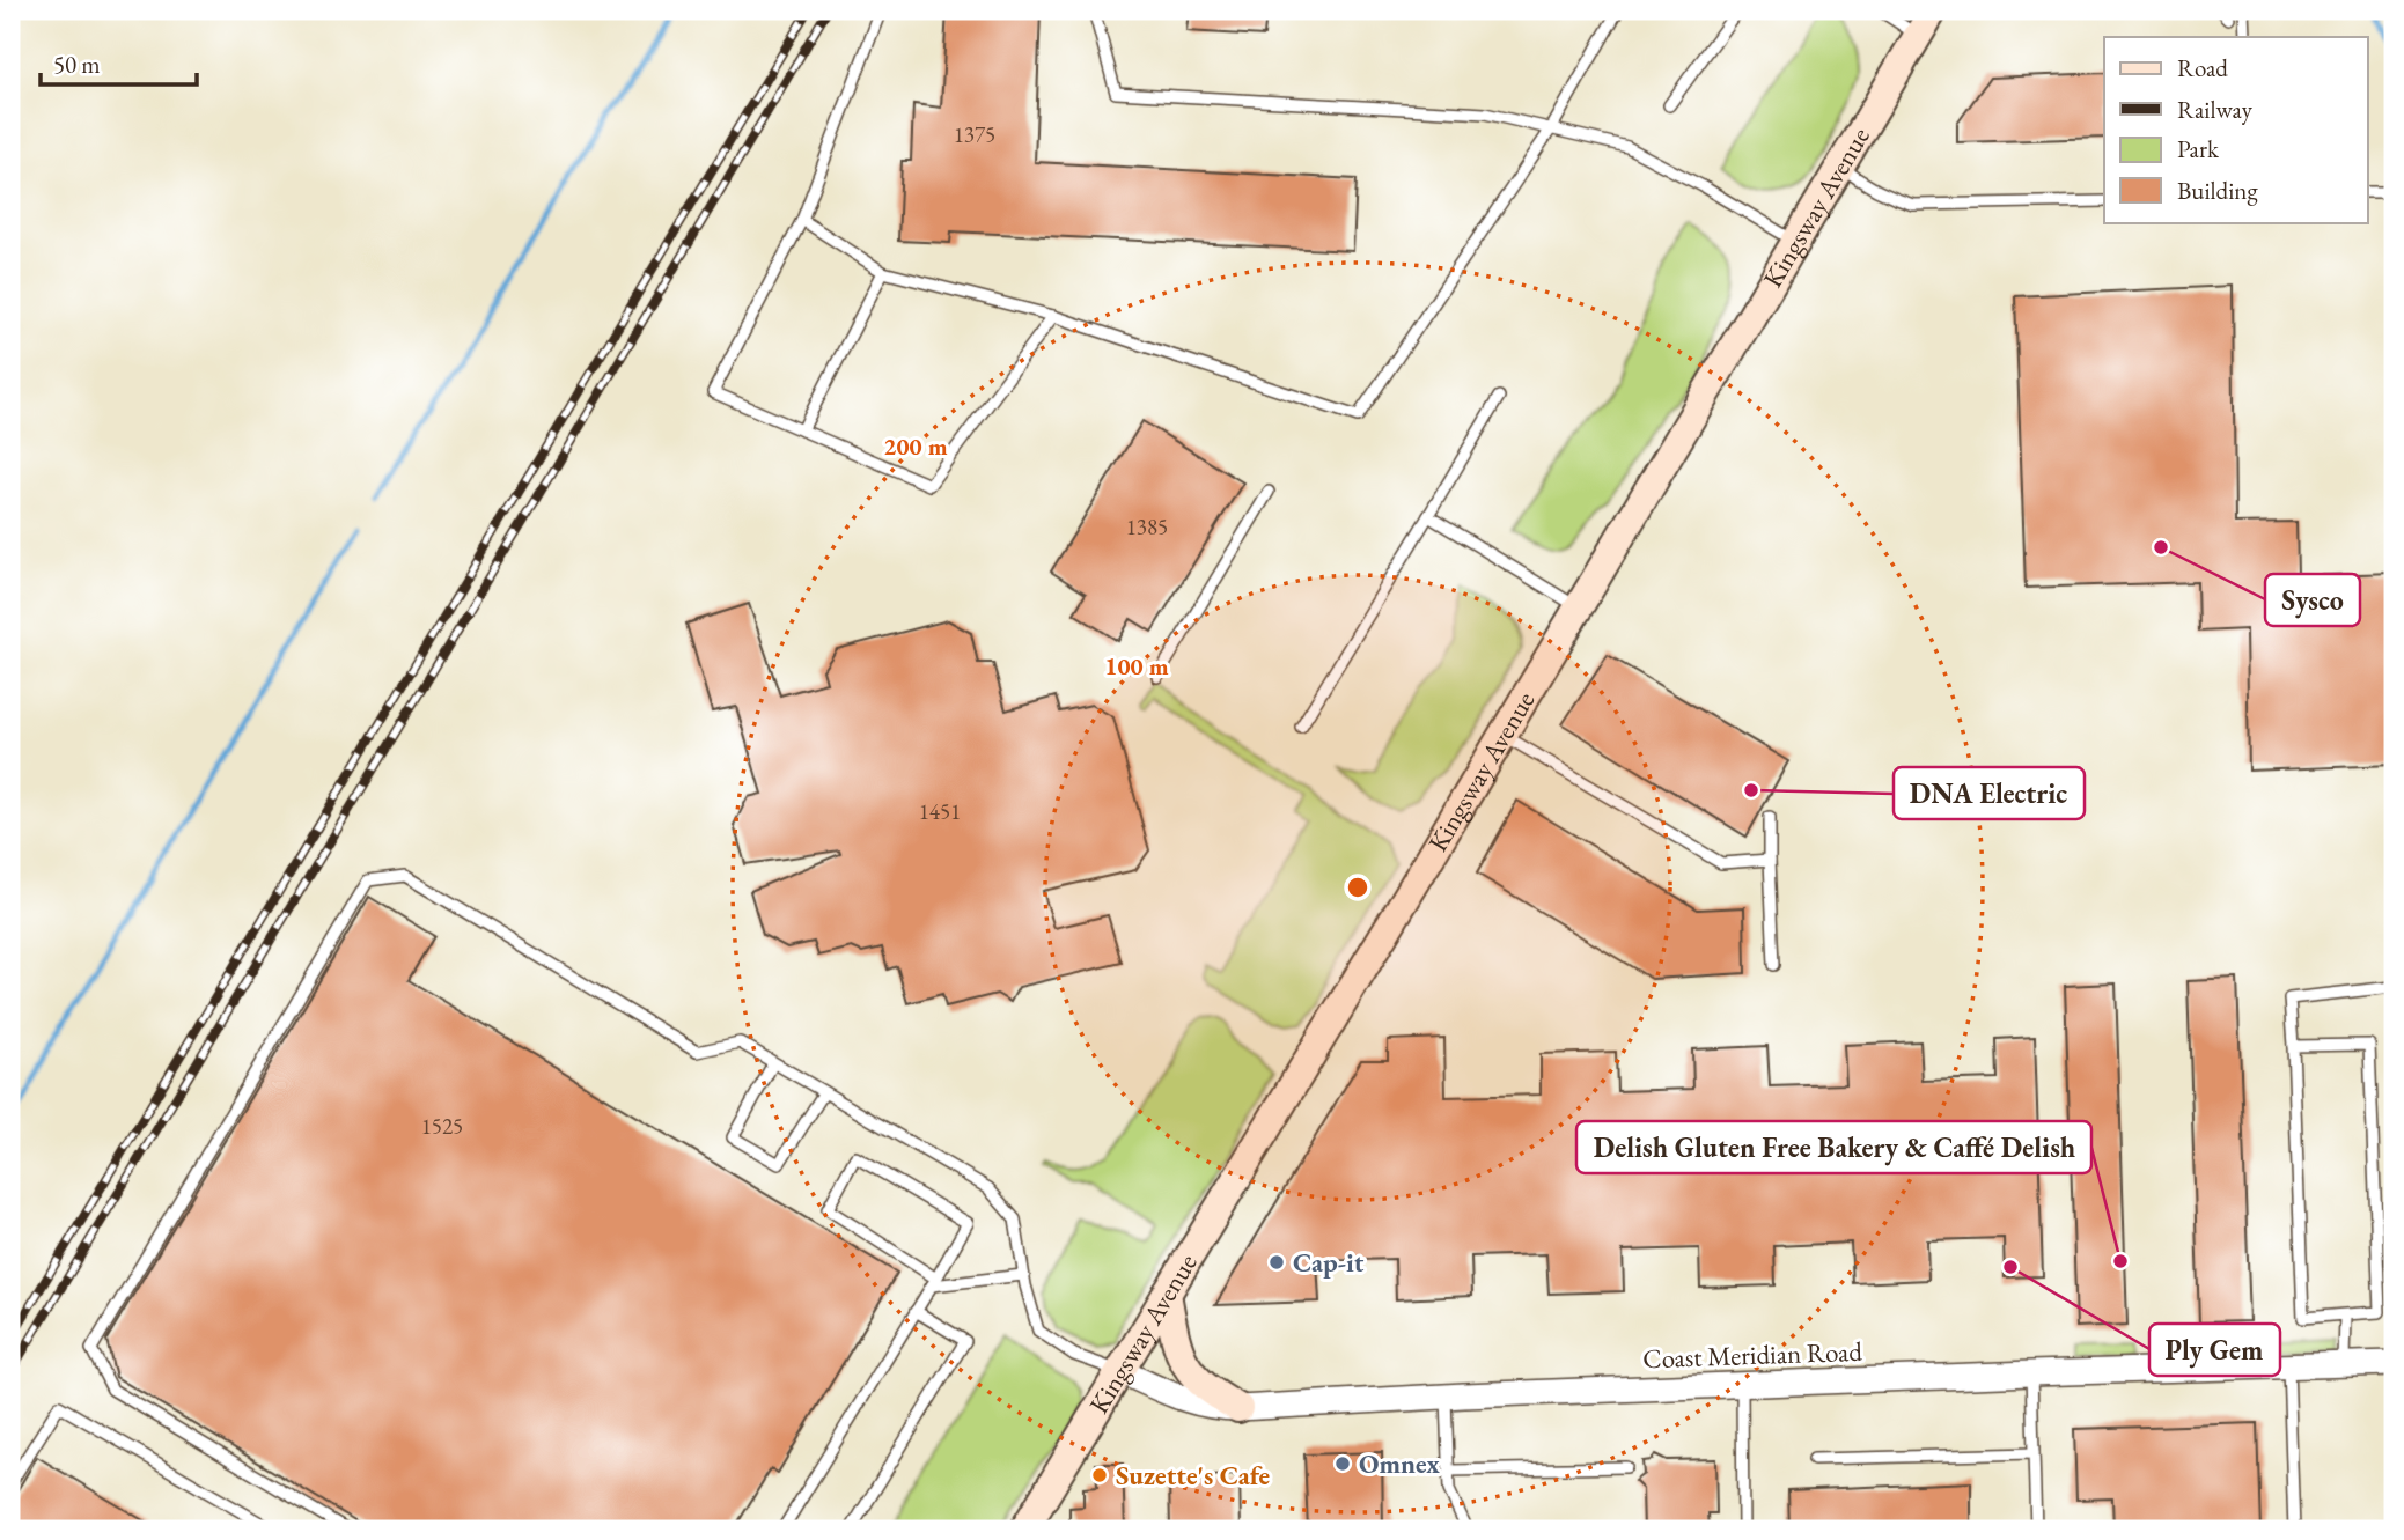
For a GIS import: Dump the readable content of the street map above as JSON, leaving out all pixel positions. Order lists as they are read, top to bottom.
{
  "streets": {
    "main road": ["Kingsway Avenue"],
    "street": ["Coast Meridian Road"]
  },
  "crossings": [
    ["Kingsway Avenue", "Coast Meridian Road"]
  ],
  "places": [
    "Sysco",
    "DNA Electric",
    "Delish Gluten Free Bakery & Caffé Delish",
    "Cap-it",
    "Ply Gem",
    "Omnex",
    "Suzette's Cafe"
  ],
  "house_numbers": [
    "1375",
    "1385",
    "1451",
    "1525"
  ],
  "legend": [
    "Road",
    "Railway",
    "Park",
    "Building"
  ],
  "scale_bar": "50 m",
  "rings": ["200 m", "100 m"]
}
